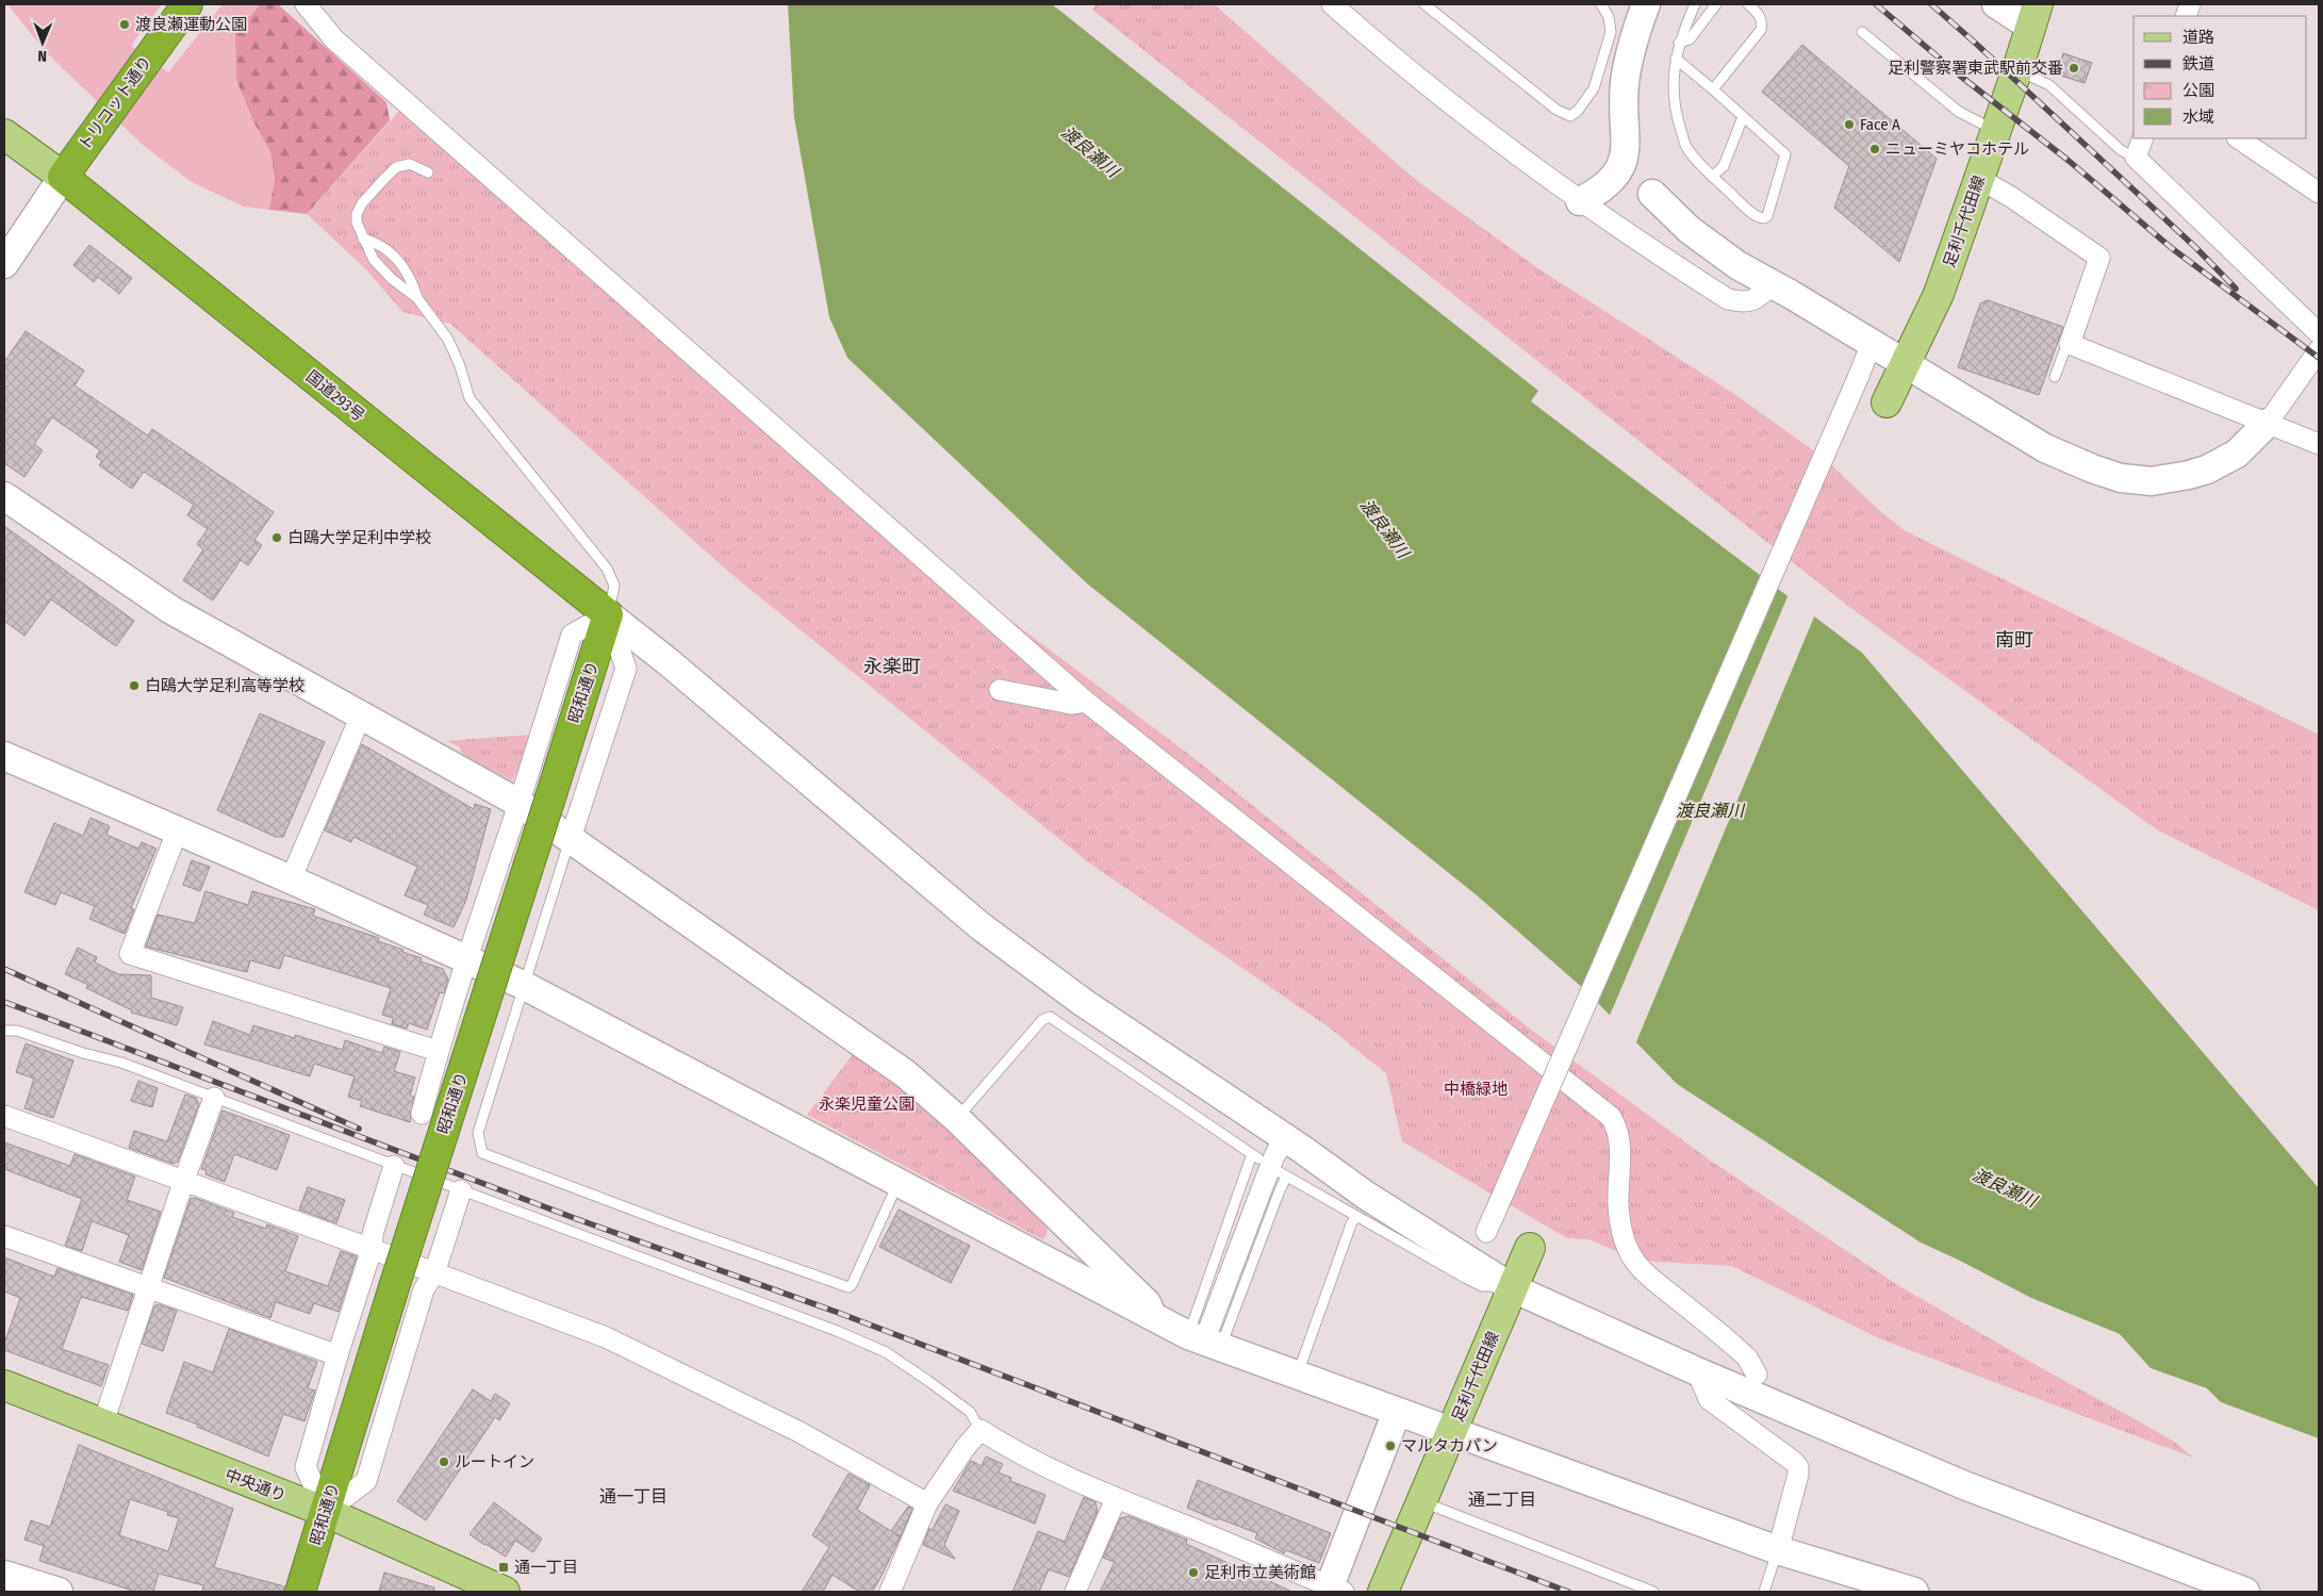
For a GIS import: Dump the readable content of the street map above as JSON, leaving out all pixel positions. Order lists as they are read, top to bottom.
{
  "streets": {
    "highway": ["トリコット通り", "国道293号", "昭和通り"],
    "main road": ["足利千代田線", "中央通り"]
  },
  "crossings": [
    ["トリコット通り", "国道293号"],
    ["国道293号", "昭和通り"],
    ["昭和通り", "中央通り"]
  ],
  "districts": [
    "南町",
    "永楽町",
    "通一丁目",
    "通二丁目"
  ],
  "water": ["渡良瀬川"],
  "parks": ["中橋緑地", "永楽児童公園"],
  "places": {
    "other": [
      "渡良瀬運動公園",
      "足利警察署東武駅前交番",
      "Face A",
      "ニューミヤコホテル",
      "白鴎大学足利中学校",
      "白鴎大学足利高等学校",
      "マルタカパン",
      "ルートイン",
      "足利市立美術館"
    ],
    "transit": ["通一丁目"]
  },
  "legend": [
    "道路",
    "鉄道",
    "公園",
    "水域"
  ],
  "north": "bottom"
}
